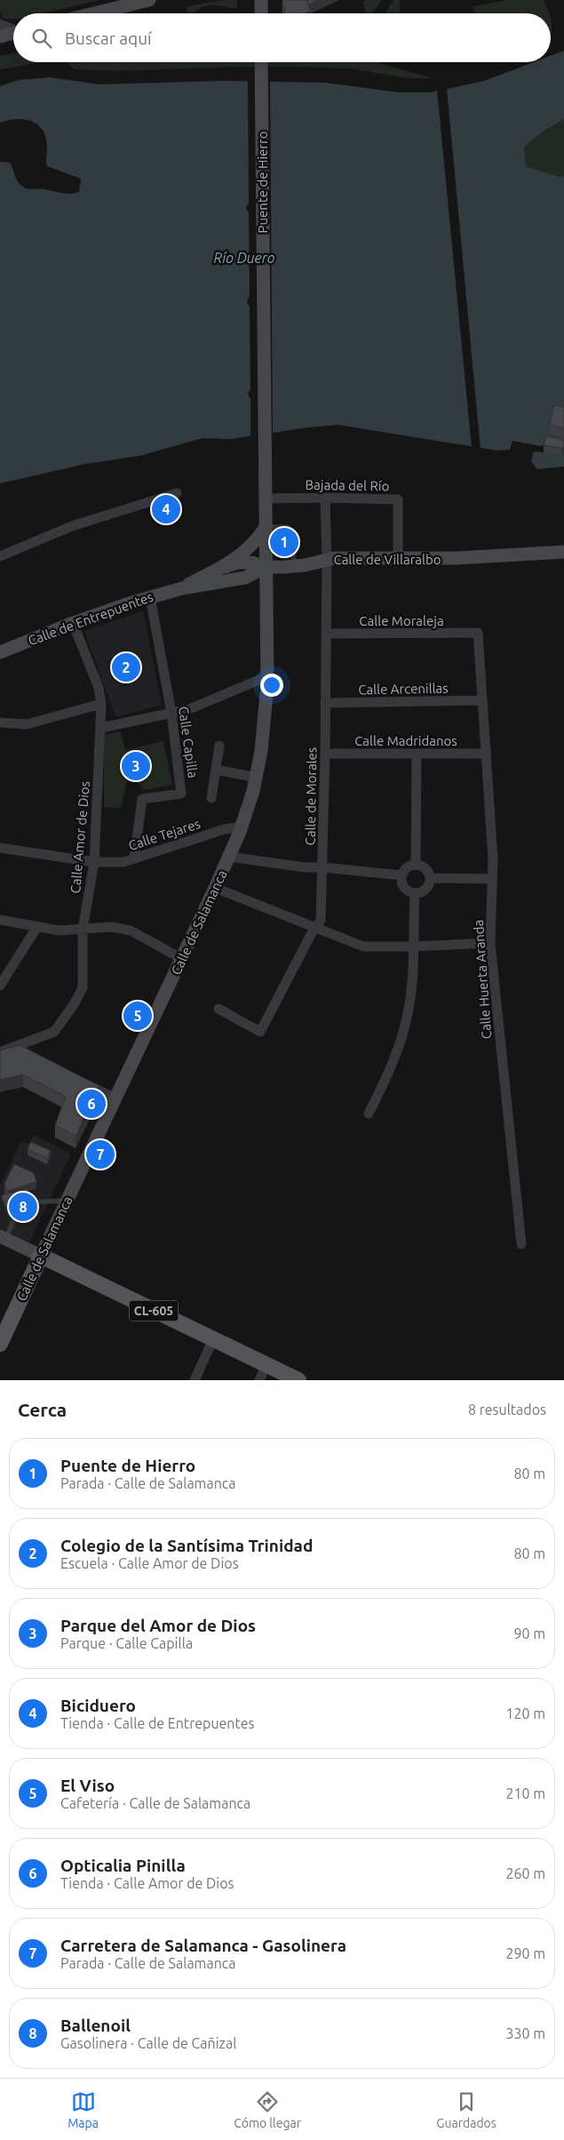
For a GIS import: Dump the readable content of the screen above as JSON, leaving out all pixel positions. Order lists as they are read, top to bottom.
{
  "streets": {
    "main road": [
      "Puente de Hierro",
      "Calle de Villaralbo",
      "Calle de Entrepuentes",
      "Calle de Salamanca",
      "CL-605"
    ],
    "street": [
      "Bajada del Río",
      "Calle Moraleja",
      "Calle Arcenillas",
      "Calle Madridanos",
      "Calle Capilla",
      "Calle de Morales",
      "Calle Tejares",
      "Calle Amor de Dios",
      "Calle Huerta Aranda"
    ]
  },
  "crossings": [
    ["Puente de Hierro", "Calle de Salamanca"],
    ["Bajada del Río", "Calle de Villaralbo"],
    ["Bajada del Río", "Calle de Morales"],
    ["Bajada del Río", "Calle de Salamanca"],
    ["Calle de Villaralbo", "Calle de Entrepuentes"],
    ["Calle de Villaralbo", "Calle de Morales"],
    ["Calle de Villaralbo", "Calle de Salamanca"],
    ["Calle de Entrepuentes", "Calle Capilla"],
    ["Calle de Entrepuentes", "Calle Amor de Dios"],
    ["Calle de Entrepuentes", "Calle de Salamanca"],
    ["Calle Moraleja", "Calle de Morales"],
    ["Calle Moraleja", "Calle Huerta Aranda"],
    ["Calle Arcenillas", "Calle de Morales"],
    ["Calle Arcenillas", "Calle Huerta Aranda"],
    ["Calle Madridanos", "Calle de Morales"],
    ["Calle Madridanos", "Calle Huerta Aranda"],
    ["Calle Capilla", "Calle Tejares"],
    ["Calle Tejares", "Calle Amor de Dios"],
    ["Calle Tejares", "Calle de Salamanca"],
    ["Calle de Salamanca", "CL-605"]
  ],
  "water": ["Río Duero"],
  "page": {
    "search": "Buscar aquí",
    "pins": [
      "4",
      "1",
      "2",
      "3",
      "5",
      "6",
      "7",
      "8"
    ],
    "heading": ["Cerca", "8 resultados"],
    "list": [
      {
        "mark": "1",
        "name": "Puente de Hierro",
        "note": "Parada · Calle de Salamanca",
        "value": "80 m"
      },
      {
        "mark": "2",
        "name": "Colegio de la Santísima Trinidad",
        "note": "Escuela · Calle Amor de Dios",
        "value": "80 m"
      },
      {
        "mark": "3",
        "name": "Parque del Amor de Dios",
        "note": "Parque · Calle Capilla",
        "value": "90 m"
      },
      {
        "mark": "4",
        "name": "Biciduero",
        "note": "Tienda · Calle de Entrepuentes",
        "value": "120 m"
      },
      {
        "mark": "5",
        "name": "El Viso",
        "note": "Cafetería · Calle de Salamanca",
        "value": "210 m"
      },
      {
        "mark": "6",
        "name": "Opticalia Pinilla",
        "note": "Tienda · Calle Amor de Dios",
        "value": "260 m"
      },
      {
        "mark": "7",
        "name": "Carretera de Salamanca - Gasolinera",
        "note": "Parada · Calle de Salamanca",
        "value": "290 m"
      },
      {
        "mark": "8",
        "name": "Ballenoil",
        "note": "Gasolinera · Calle de Cañizal",
        "value": "330 m"
      }
    ],
    "nav": ["Mapa", "Cómo llegar", "Guardados"]
  }
}
